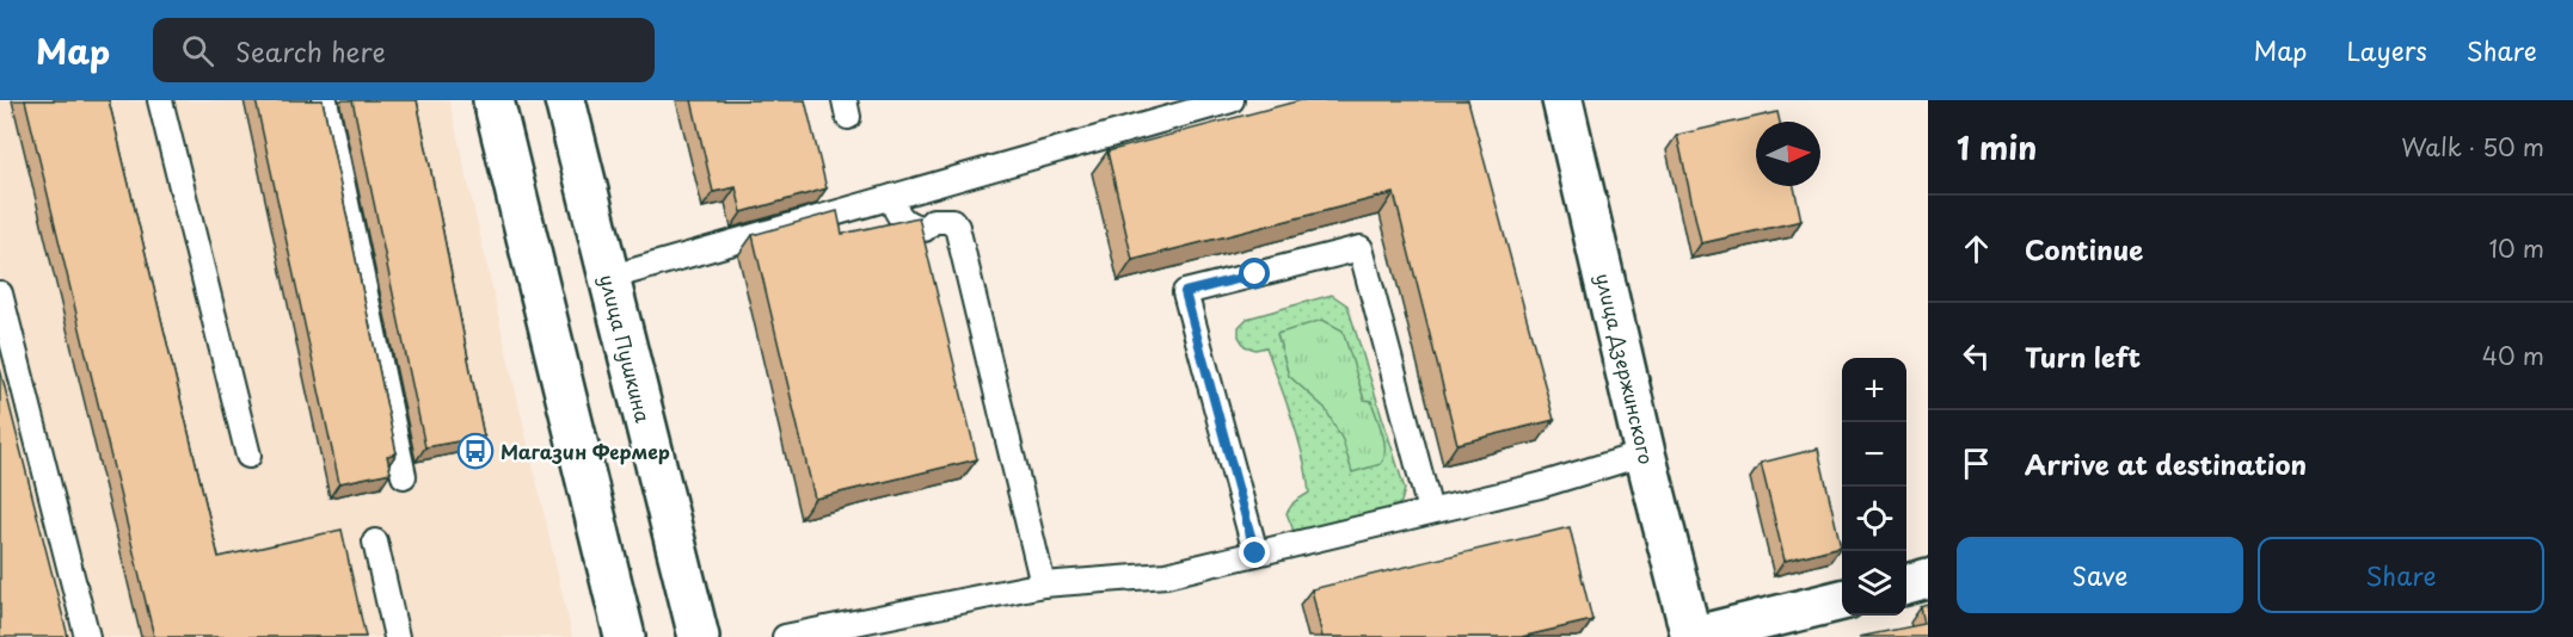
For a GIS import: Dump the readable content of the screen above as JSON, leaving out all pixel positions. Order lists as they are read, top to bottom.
{
  "streets": {
    "main road": ["улица Пушкина", "улица Дзержинского"]
  },
  "places": {
    "bus stop": ["Магазин Фермер"]
  },
  "north": "right",
  "page": {
    "header": "Map",
    "search": "Search here",
    "nav": ["Map", "Layers", "Share"],
    "heading": ["1 min", "Walk · 50 m"],
    "list": [
      ["Continue", "10 m"],
      ["Turn left", "40 m"],
      "Arrive at destination"
    ],
    "map_buttons": ["+", "−"],
    "buttons": ["Save", "Share"]
  }
}
